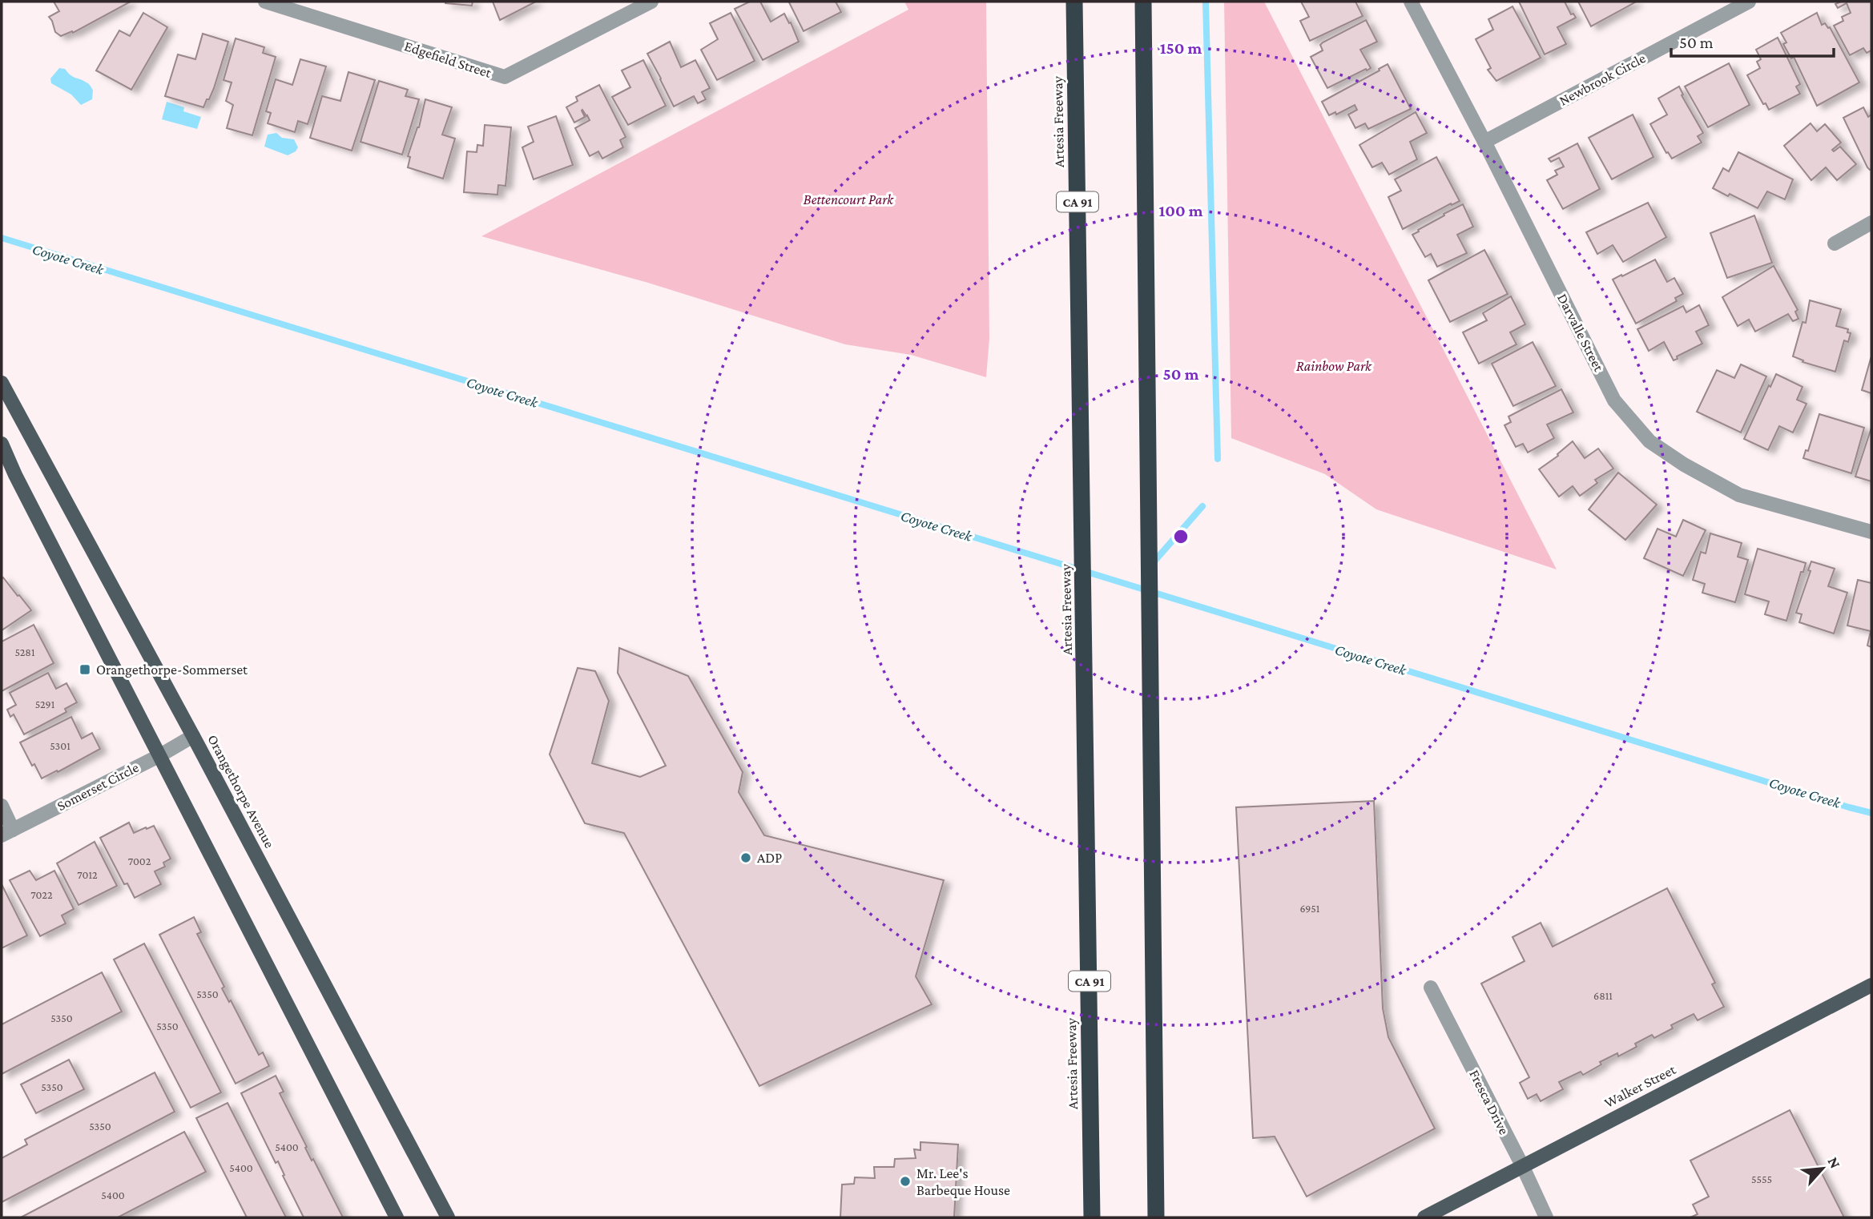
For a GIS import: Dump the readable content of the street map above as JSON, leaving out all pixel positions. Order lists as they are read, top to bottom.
{
  "streets": {
    "highway": ["Artesia Freeway", "CA 91"],
    "main road": ["Orangethorpe Avenue", "Walker Street"],
    "street": [
      "Edgefield Street",
      "Newbrook Circle",
      "Darvalle Street",
      "Somerset Circle",
      "Fresca Drive"
    ]
  },
  "crossings": [
    ["Newbrook Circle", "Darvalle Street"],
    ["Somerset Circle", "Orangethorpe Avenue"],
    ["Walker Street", "Fresca Drive"]
  ],
  "water": ["Coyote Creek"],
  "parks": ["Bettencourt Park", "Rainbow Park"],
  "places": {
    "transit": ["Orangethorpe-Sommerset"],
    "other": ["ADP", "Mr. Lee's Barbeque House"]
  },
  "house_numbers": [
    "5281",
    "5291",
    "5301",
    "7002",
    "7012",
    "7022",
    "6951",
    "5350",
    "6811",
    "5350",
    "5350",
    "5350",
    "5350",
    "5400",
    "5400",
    "5555",
    "5400"
  ],
  "scale_bar": "50 m",
  "north": "top right",
  "rings": ["150 m", "100 m", "50 m"]
}
